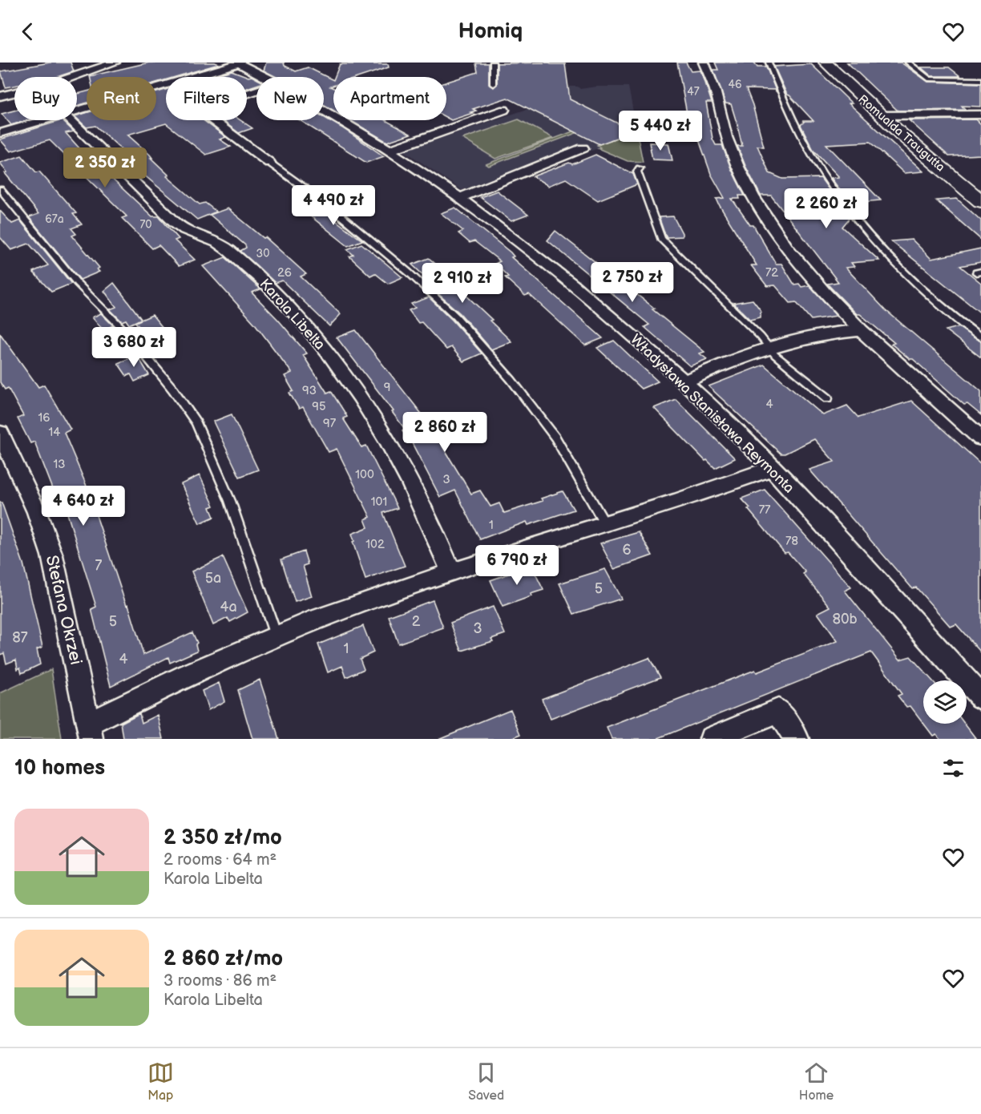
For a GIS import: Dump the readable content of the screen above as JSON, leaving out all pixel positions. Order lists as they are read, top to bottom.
{
  "streets": {
    "street": [
      "Romualda Traugutta",
      "Karola Libelta",
      "Władysława Stanisława Reymonta",
      "Stefana Okrzei"
    ]
  },
  "house_numbers": [
    "46",
    "47",
    "67a",
    "70",
    "30",
    "26",
    "72",
    "9",
    "93",
    "4",
    "95",
    "16",
    "97",
    "14",
    "13",
    "100",
    "3",
    "101",
    "77",
    "1",
    "78",
    "102",
    "6",
    "7",
    "5a",
    "5",
    "4a",
    "80b",
    "5",
    "2",
    "3",
    "87",
    "1",
    "4"
  ],
  "page": {
    "header": "Homiq",
    "chip": [
      "Buy",
      "Rent",
      "Filters",
      "New",
      "Apartment"
    ],
    "price": [
      "5 440 zł",
      "2 350 zł",
      "4 490 zł",
      "2 260 zł",
      "2 750 zł",
      "2 910 zł",
      "3 680 zł",
      "2 860 zł",
      "4 640 zł",
      "6 790 zł"
    ],
    "heading": "10 homes",
    "list": [
      {
        "name": "2 350 zł/mo",
        "note": "2 rooms · 64 m² · Karola Libelta"
      },
      {
        "name": "2 860 zł/mo",
        "note": "3 rooms · 86 m² · Karola Libelta"
      }
    ],
    "tabs": ["Map", "Saved", "Home"]
  }
}
